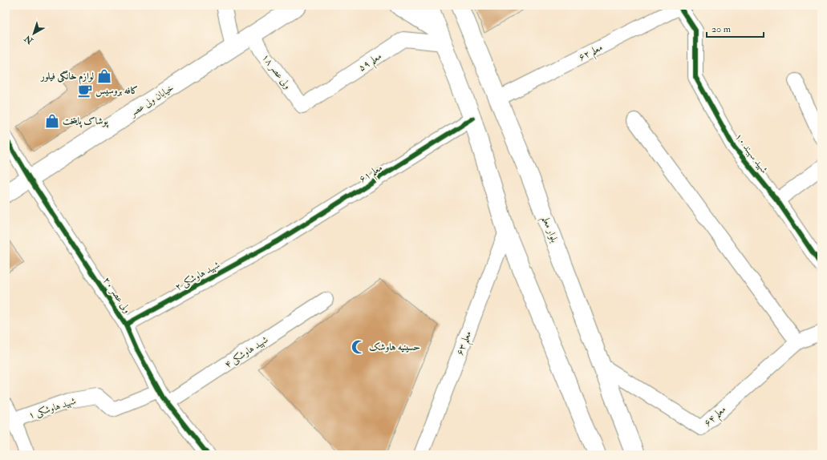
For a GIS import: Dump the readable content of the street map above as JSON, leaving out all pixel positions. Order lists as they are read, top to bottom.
{
  "streets": {
    "main road": ["خیابان ولی عصر", "بلوار معلم"],
    "street": [
      "معلم ۶۲",
      "معلم ۵۹",
      "ولی عصر ۱۸",
      "شهید سهبند ۱۰",
      "معلم ۶۱",
      "شهید هاوشکی ۲",
      "ولی عصر ۲۰",
      "معلم ۶۳",
      "شهید هاوشکی ۴",
      "شهید هاوشکی ۱",
      "معلم ۶۴"
    ]
  },
  "crossings": [
    ["معلم ۶۲", "شهید سهبند ۱۰"],
    ["معلم ۶۲", "بلوار معلم"],
    ["معلم ۵۹", "ولی عصر ۱۸"],
    ["ولی عصر ۱۸", "خیابان ولی عصر"],
    ["خیابان ولی عصر", "ولی عصر ۲۰"],
    ["معلم ۶۱", "شهید هاوشکی ۲"],
    ["بلوار معلم", "معلم ۶۴"],
    ["شهید هاوشکی ۲", "ولی عصر ۲۰"],
    ["ولی عصر ۲۰", "شهید هاوشکی ۴"],
    ["ولی عصر ۲۰", "شهید هاوشکی ۱"]
  ],
  "places": {
    "shop": ["لوازم خانگی فیلور", "پوشاک پایتخت"],
    "cafe": ["کافه بروسیس"],
    "mosque": ["حسینیه هاوشک"]
  },
  "scale_bar": "20 m",
  "north": "bottom left"
}
